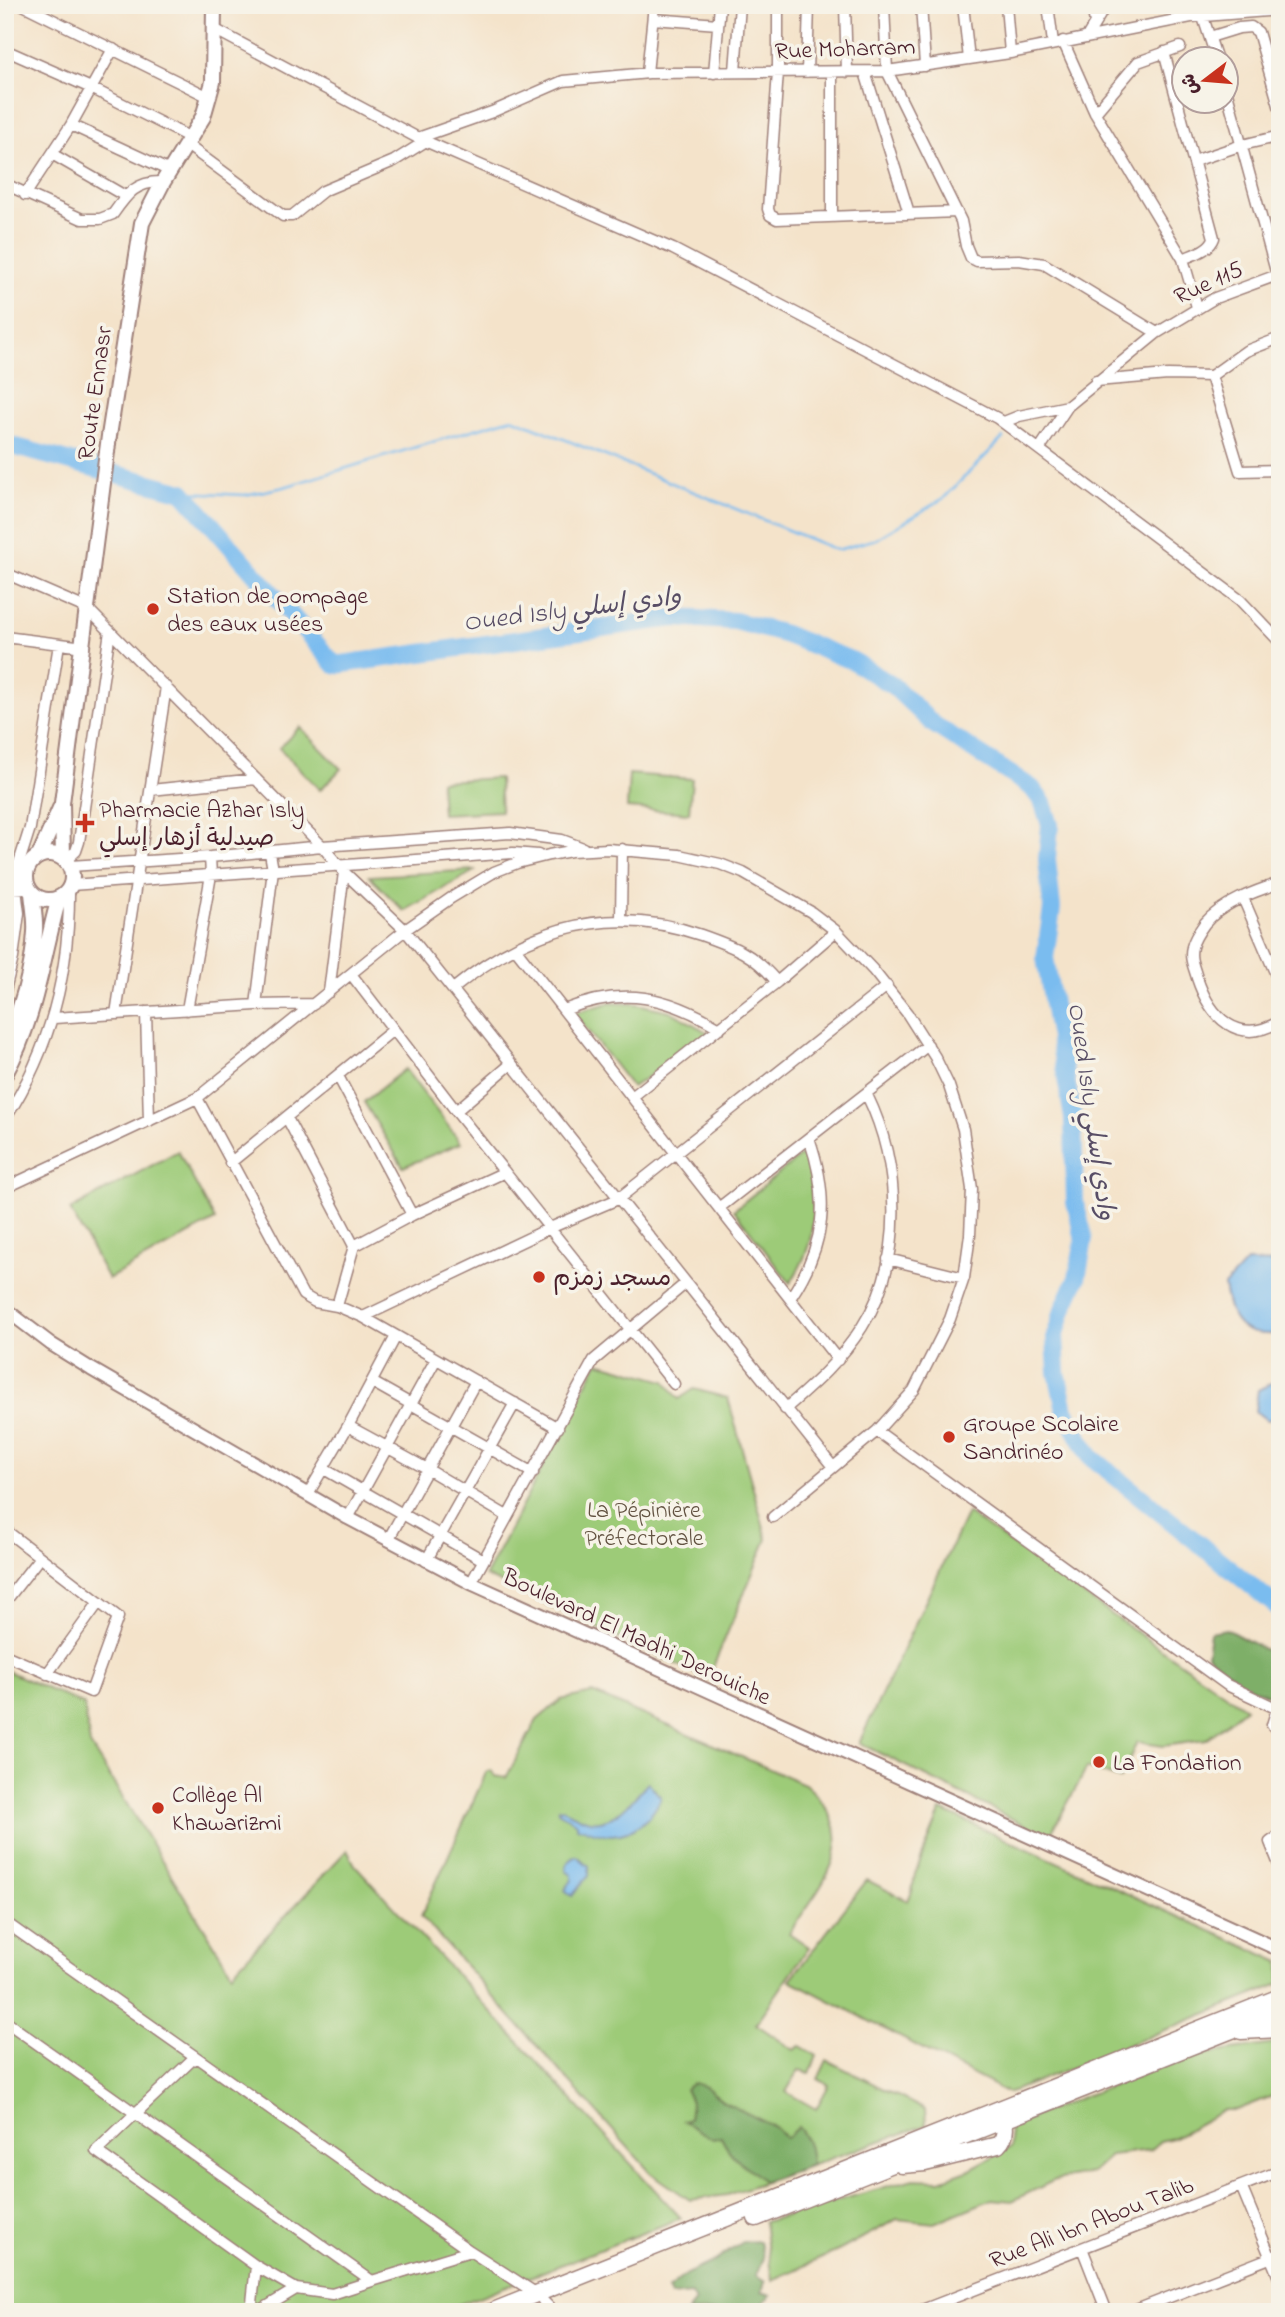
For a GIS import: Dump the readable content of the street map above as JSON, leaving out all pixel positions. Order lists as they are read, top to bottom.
{
  "streets": {
    "main road": ["Route Ennasr"],
    "street": [
      "Rue Moharram",
      "Rue 115",
      "Boulevard El Madhi Derouiche",
      "Rue Ali Ibn Abou Talib"
    ]
  },
  "crossings": [
    ["Rue Moharram", "Route Ennasr"]
  ],
  "water": ["Oued Isly وادي إسلي"],
  "parks": ["La Pépinière Préfectorale"],
  "places": {
    "other": [
      "Station de pompage des eaux usées",
      "مسجد زمزم",
      "Groupe Scolaire Sandrinéo",
      "La Fondation",
      "Collège Al Khawarizmi"
    ],
    "health": ["Pharmacie Azhar Isly صيدلية أزهار إسلي"]
  },
  "north": "left"
}
